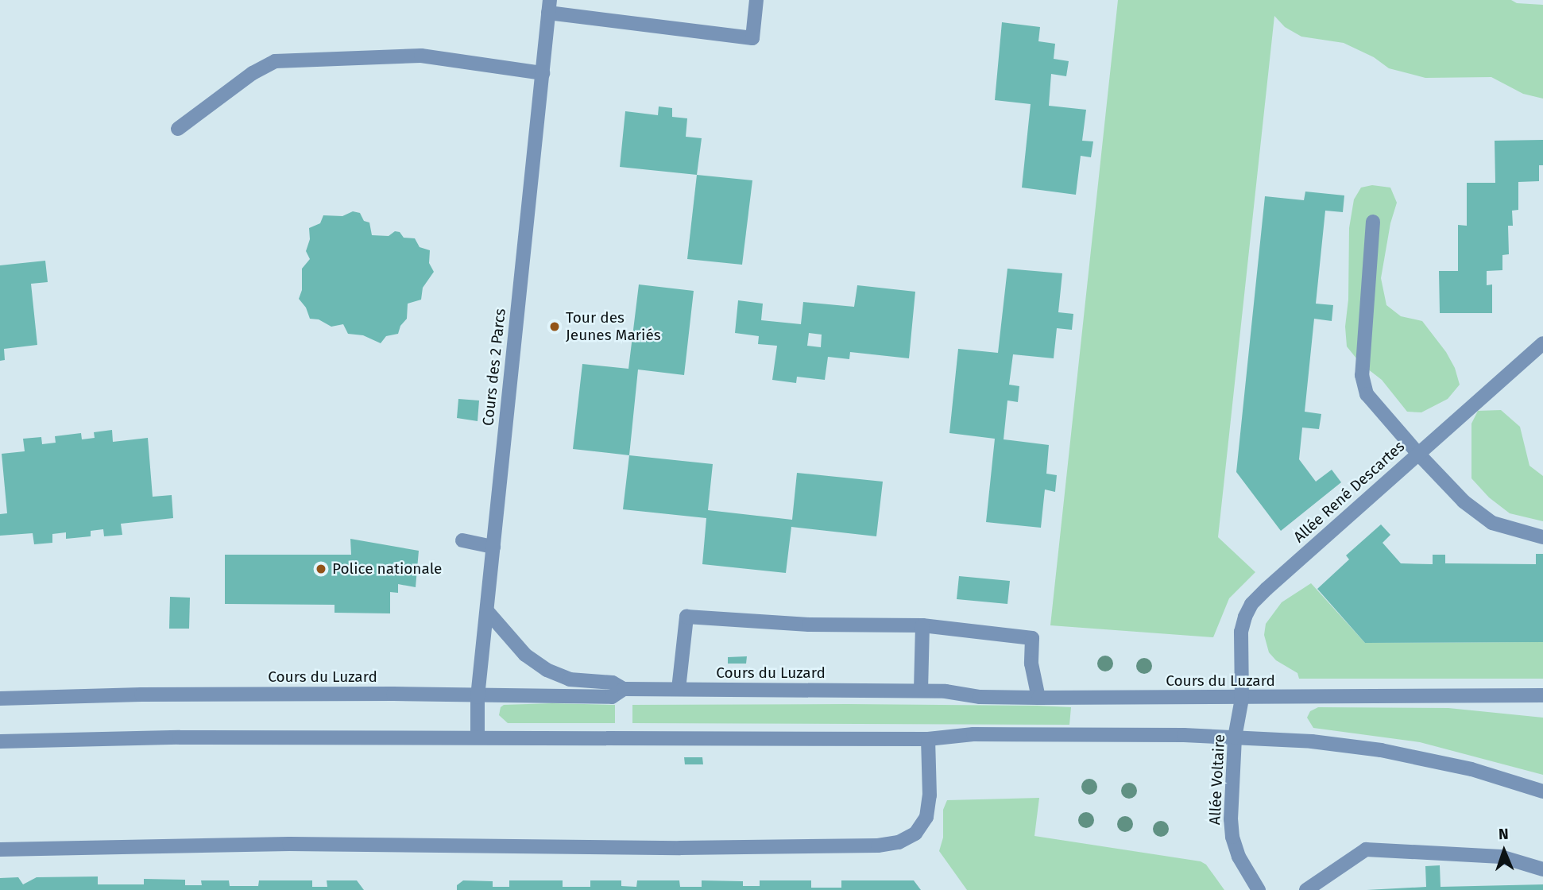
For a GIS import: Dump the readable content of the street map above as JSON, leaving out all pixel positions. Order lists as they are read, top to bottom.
{
  "streets": {
    "street": [
      "Cours des 2 Parcs",
      "Allée René Descartes",
      "Cours du Luzard",
      "Allée Voltaire"
    ]
  },
  "crossings": [
    ["Cours des 2 Parcs", "Cours du Luzard"],
    ["Allée René Descartes", "Cours du Luzard"],
    ["Allée René Descartes", "Allée Voltaire"],
    ["Cours du Luzard", "Allée Voltaire"]
  ],
  "places": ["Tour des Jeunes Mariés", "Police nationale"],
  "north": "top"
}
